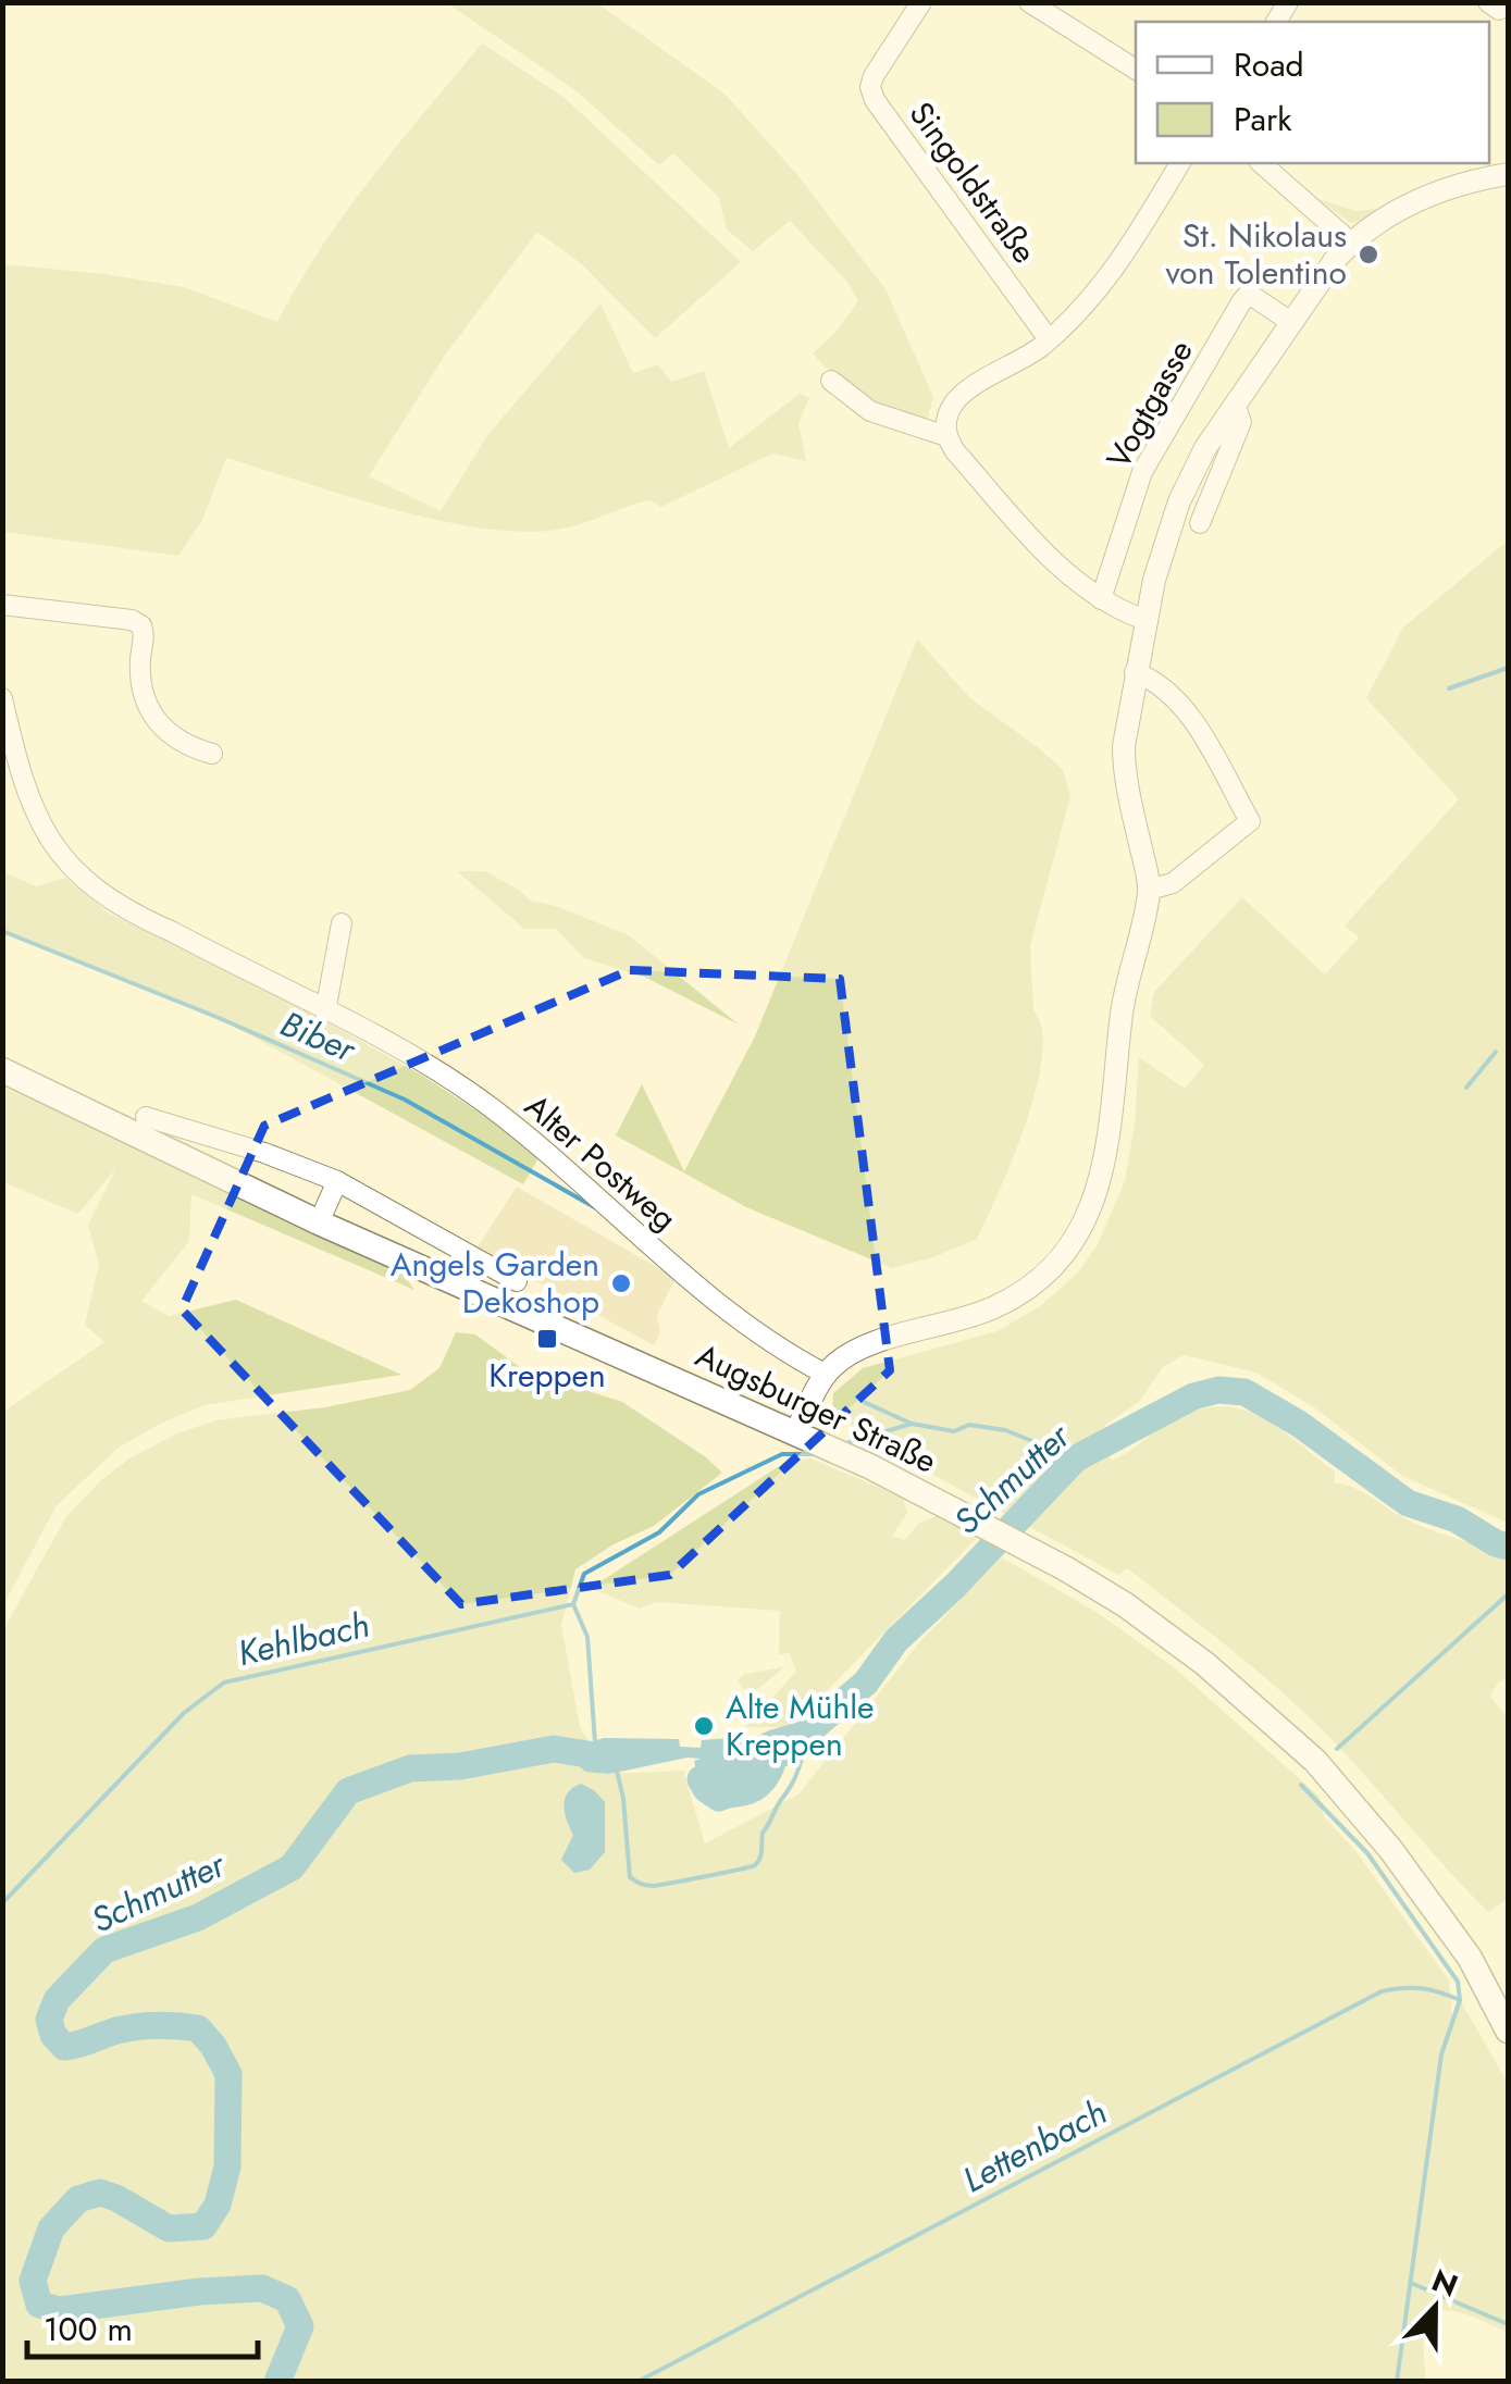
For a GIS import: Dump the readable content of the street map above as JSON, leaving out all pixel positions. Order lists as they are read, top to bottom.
{
  "streets": {
    "main road": ["Augsburger Straße"],
    "street": ["Singoldstraße", "Vogtgasse", "Alter Postweg"]
  },
  "water": [
    "Biber",
    "Schmutter",
    "Kehlbach",
    "Lettenbach"
  ],
  "places": {
    "other": ["St. Nikolaus von Tolentino", "Angels Garden Dekoshop", "Alte Mühle Kreppen"],
    "transit": ["Kreppen"]
  },
  "legend": ["Road", "Park"],
  "scale_bar": "100 m",
  "north": "top"
}
